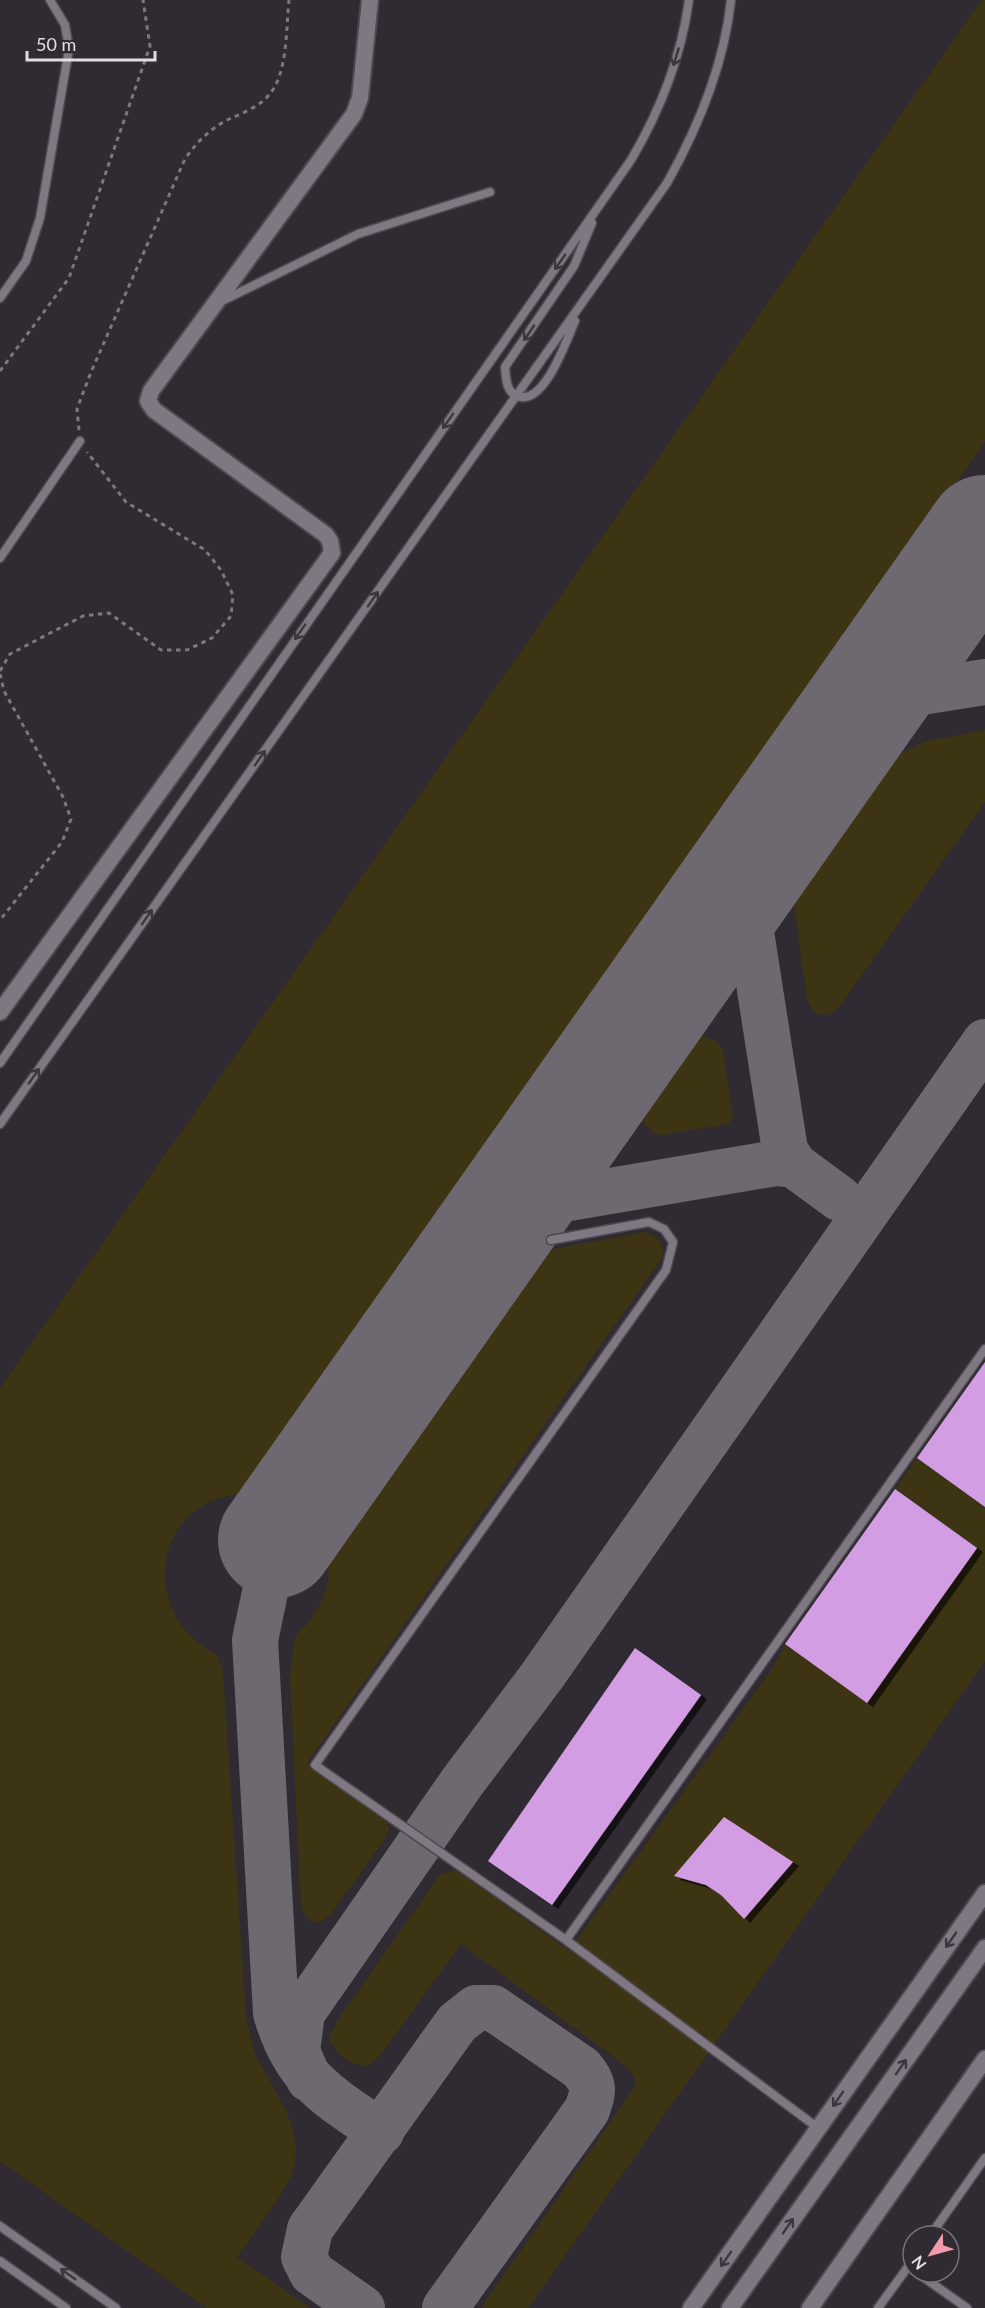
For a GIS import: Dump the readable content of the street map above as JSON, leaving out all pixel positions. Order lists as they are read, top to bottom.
{
  "scale_bar": "50 m",
  "north": "bottom left"
}
